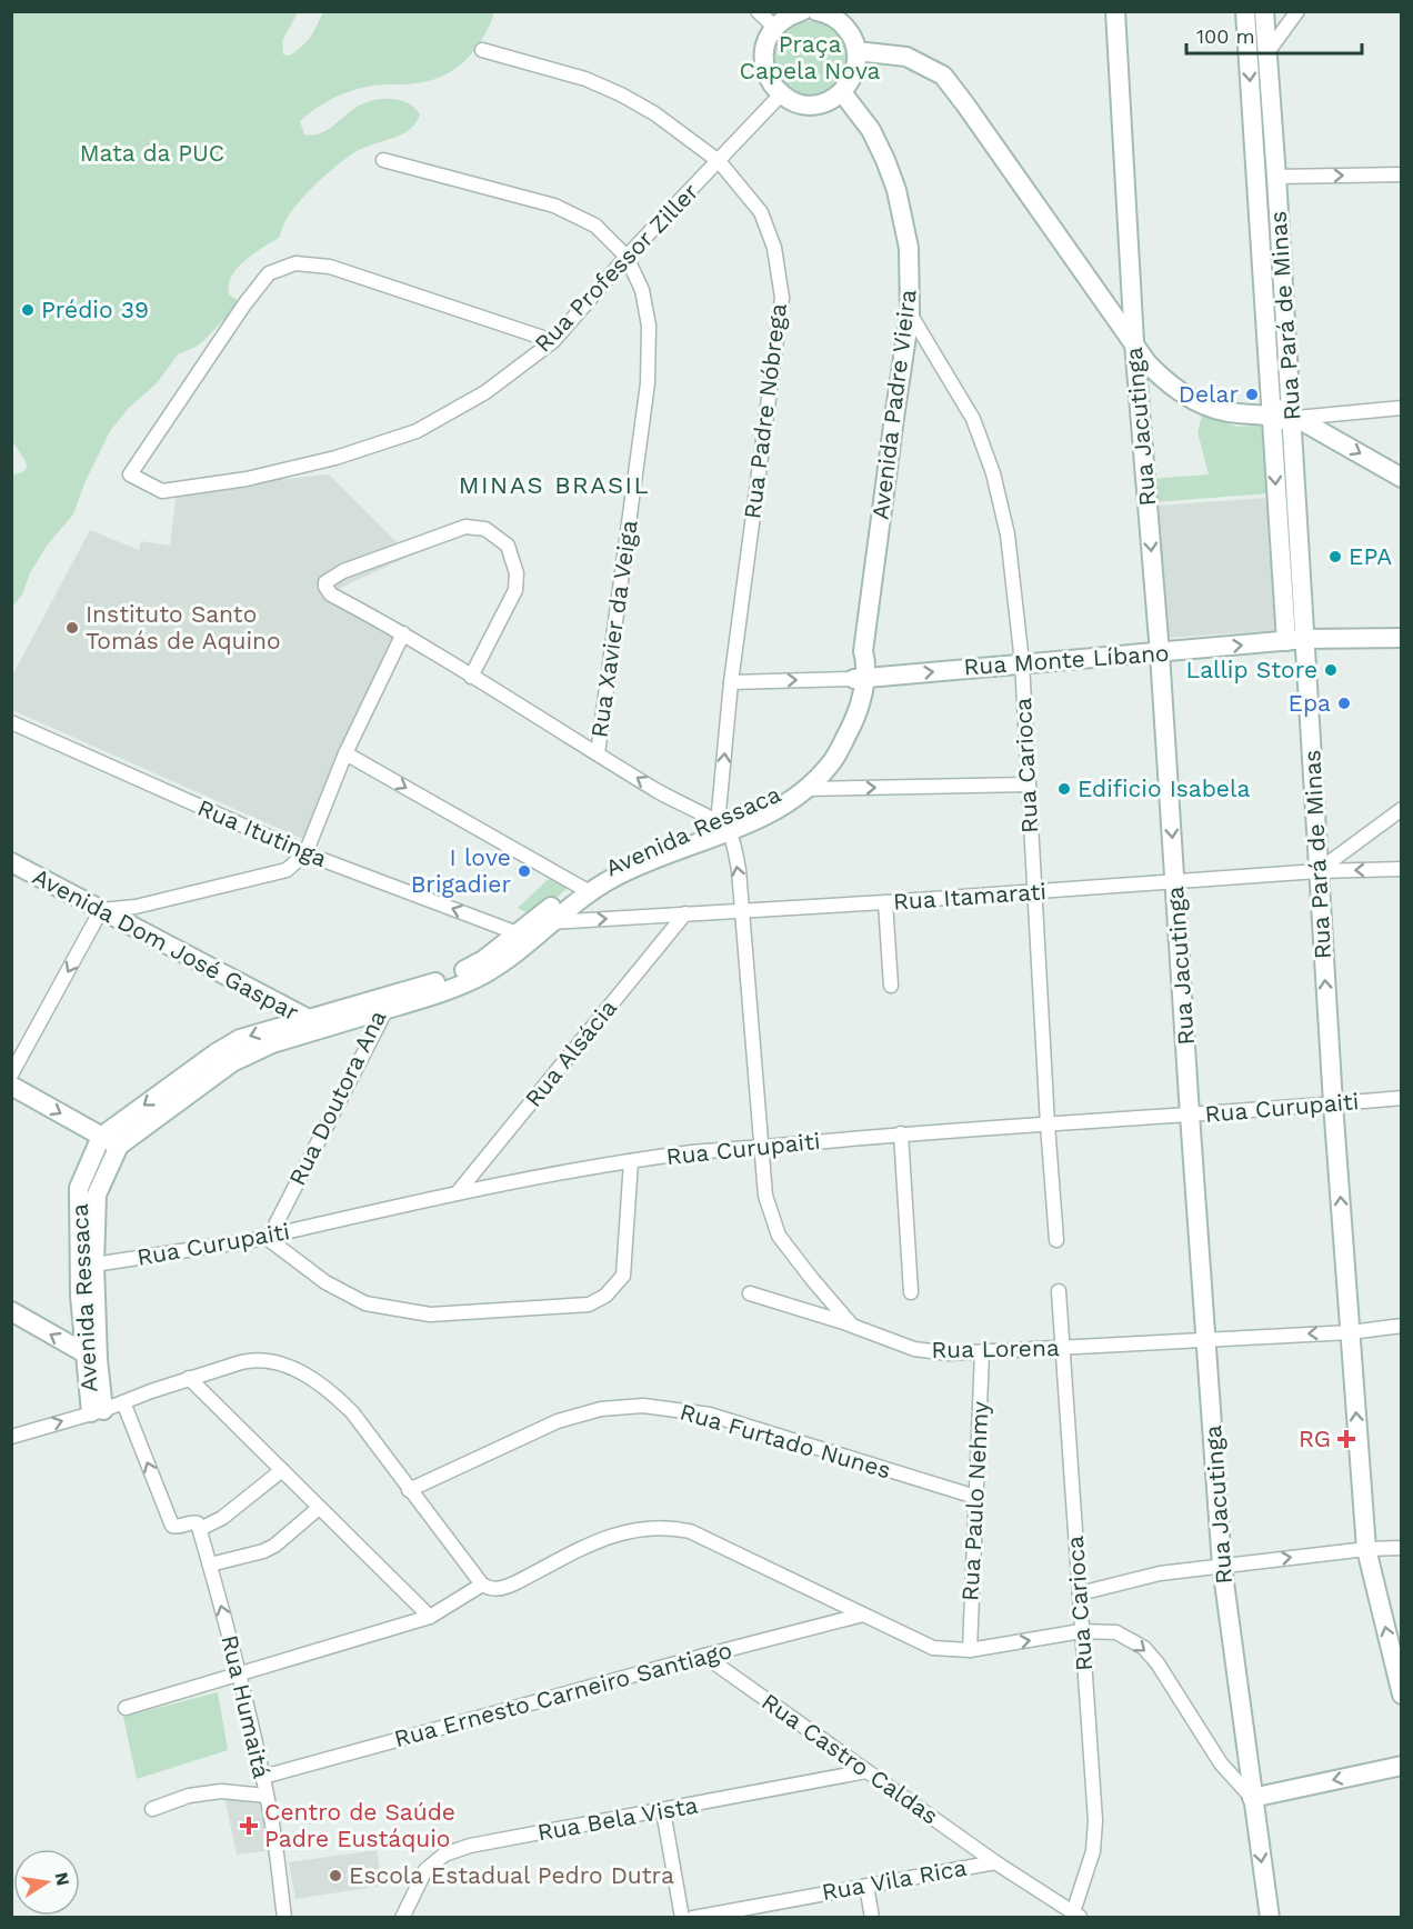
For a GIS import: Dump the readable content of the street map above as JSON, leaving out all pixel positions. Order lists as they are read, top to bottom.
{
  "streets": {
    "street": [
      "Rua Professor Ziller",
      "Rua Pará de Minas",
      "Avenida Padre Vieira",
      "Rua Padre Nóbrega",
      "Rua Jacutinga",
      "Rua Xavier da Veiga",
      "Rua Monte Líbano",
      "Rua Carioca",
      "Avenida Ressaca",
      "Rua Itutinga",
      "Rua Itamarati",
      "Avenida Dom José Gaspar",
      "Rua Alsácia",
      "Rua Doutora Ana",
      "Rua Curupaiti",
      "Rua Lorena",
      "Rua Furtado Nunes",
      "Rua Paulo Nehmy",
      "Rua Ernesto Carneiro Santiago",
      "Rua Humaitá",
      "Rua Castro Caldas",
      "Rua Bela Vista",
      "Rua Vila Rica"
    ]
  },
  "crossings": [
    ["Rua Professor Ziller", "Rua Padre Nóbrega"],
    ["Rua Professor Ziller", "Rua Xavier da Veiga"],
    ["Rua Pará de Minas", "Rua Monte Líbano"],
    ["Rua Pará de Minas", "Rua Itamarati"],
    ["Rua Pará de Minas", "Rua Curupaiti"],
    ["Rua Pará de Minas", "Rua Lorena"],
    ["Avenida Padre Vieira", "Rua Carioca"],
    ["Avenida Padre Vieira", "Avenida Ressaca"],
    ["Rua Padre Nóbrega", "Rua Monte Líbano"],
    ["Rua Padre Nóbrega", "Avenida Ressaca"],
    ["Rua Padre Nóbrega", "Rua Lorena"],
    ["Rua Jacutinga", "Rua Monte Líbano"],
    ["Rua Jacutinga", "Rua Itamarati"],
    ["Rua Jacutinga", "Rua Curupaiti"],
    ["Rua Jacutinga", "Rua Lorena"],
    ["Rua Monte Líbano", "Rua Carioca"],
    ["Rua Monte Líbano", "Avenida Ressaca"],
    ["Rua Carioca", "Rua Itamarati"],
    ["Rua Carioca", "Rua Curupaiti"],
    ["Rua Carioca", "Rua Lorena"],
    ["Rua Carioca", "Rua Vila Rica"],
    ["Avenida Ressaca", "Rua Itutinga"],
    ["Avenida Ressaca", "Rua Itamarati"],
    ["Avenida Ressaca", "Avenida Dom José Gaspar"],
    ["Avenida Ressaca", "Rua Doutora Ana"],
    ["Avenida Ressaca", "Rua Curupaiti"],
    ["Avenida Ressaca", "Rua Lorena"],
    ["Rua Itamarati", "Rua Alsácia"],
    ["Rua Itamarati", "Rua Lorena"],
    ["Rua Alsácia", "Rua Curupaiti"],
    ["Rua Doutora Ana", "Rua Curupaiti"],
    ["Rua Curupaiti", "Rua Lorena"],
    ["Rua Lorena", "Rua Paulo Nehmy"],
    ["Rua Furtado Nunes", "Rua Paulo Nehmy"],
    ["Rua Ernesto Carneiro Santiago", "Rua Humaitá"],
    ["Rua Ernesto Carneiro Santiago", "Rua Castro Caldas"],
    ["Rua Castro Caldas", "Rua Bela Vista"],
    ["Rua Castro Caldas", "Rua Vila Rica"]
  ],
  "districts": ["MINAS BRASIL"],
  "parks": ["Praça Capela Nova", "Mata da PUC"],
  "places": {
    "other": [
      "Prédio 39",
      "Delar",
      "EPA",
      "Instituto Santo Tomás de Aquino",
      "Lallip Store",
      "Epa",
      "Edificio Isabela",
      "I love Brigadier",
      "Escola Estadual Pedro Dutra"
    ],
    "health": ["RG", "Centro de Saúde Padre Eustáquio"]
  },
  "scale_bar": "100 m",
  "north": "right"
}
